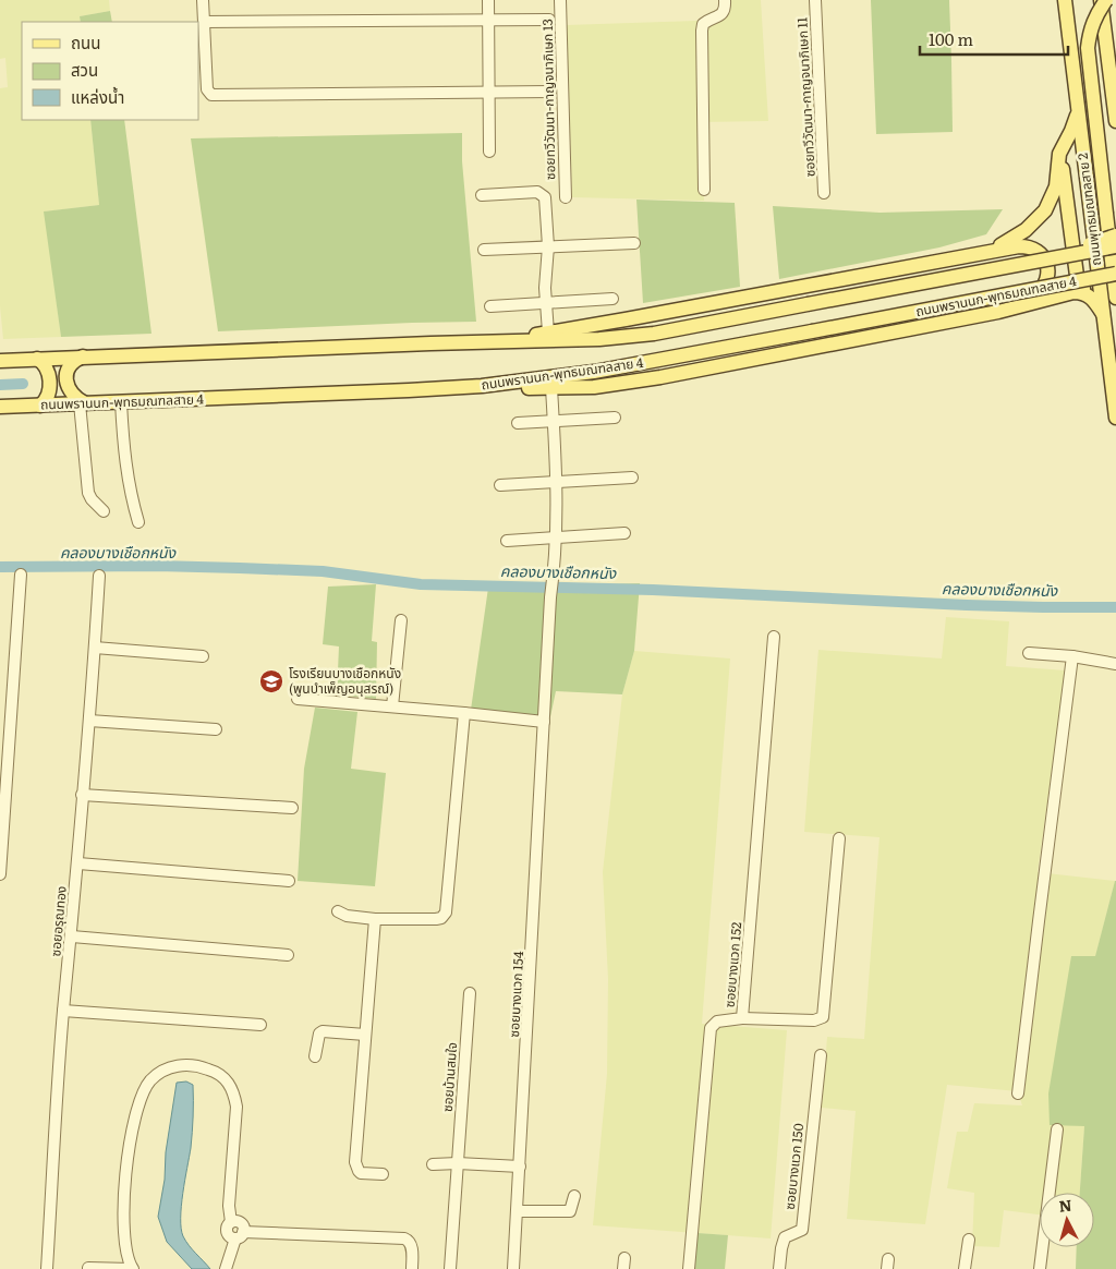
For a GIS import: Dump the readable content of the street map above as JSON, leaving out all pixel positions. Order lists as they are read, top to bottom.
{
  "streets": {
    "main road": ["ถนนพุทธมณฑลสาย 2", "ถนนพรานนก-พุทธมณฑลสาย 4"],
    "street": [
      "ซอยทวีวัฒนา-กาญจนาภิเษก 11",
      "ซอยทวีวัฒนา-กาญจนาภิเษก 13",
      "ซอยอรุณทอง",
      "ซอยบางแวก 152",
      "ซอยบางแวก 154",
      "ซอยบ้านสมใจ",
      "ซอยบางแวก 150"
    ]
  },
  "water": ["คลองบางเชือกหนัง"],
  "places": {
    "school or university": ["โรงเรียนบางเชือกหนัง (พูนบำเพ็ญอนุสรณ์)"]
  },
  "legend": ["ถนน", "สวน", "แหล่งน้ำ"],
  "scale_bar": "100 m",
  "north": "top"
}
